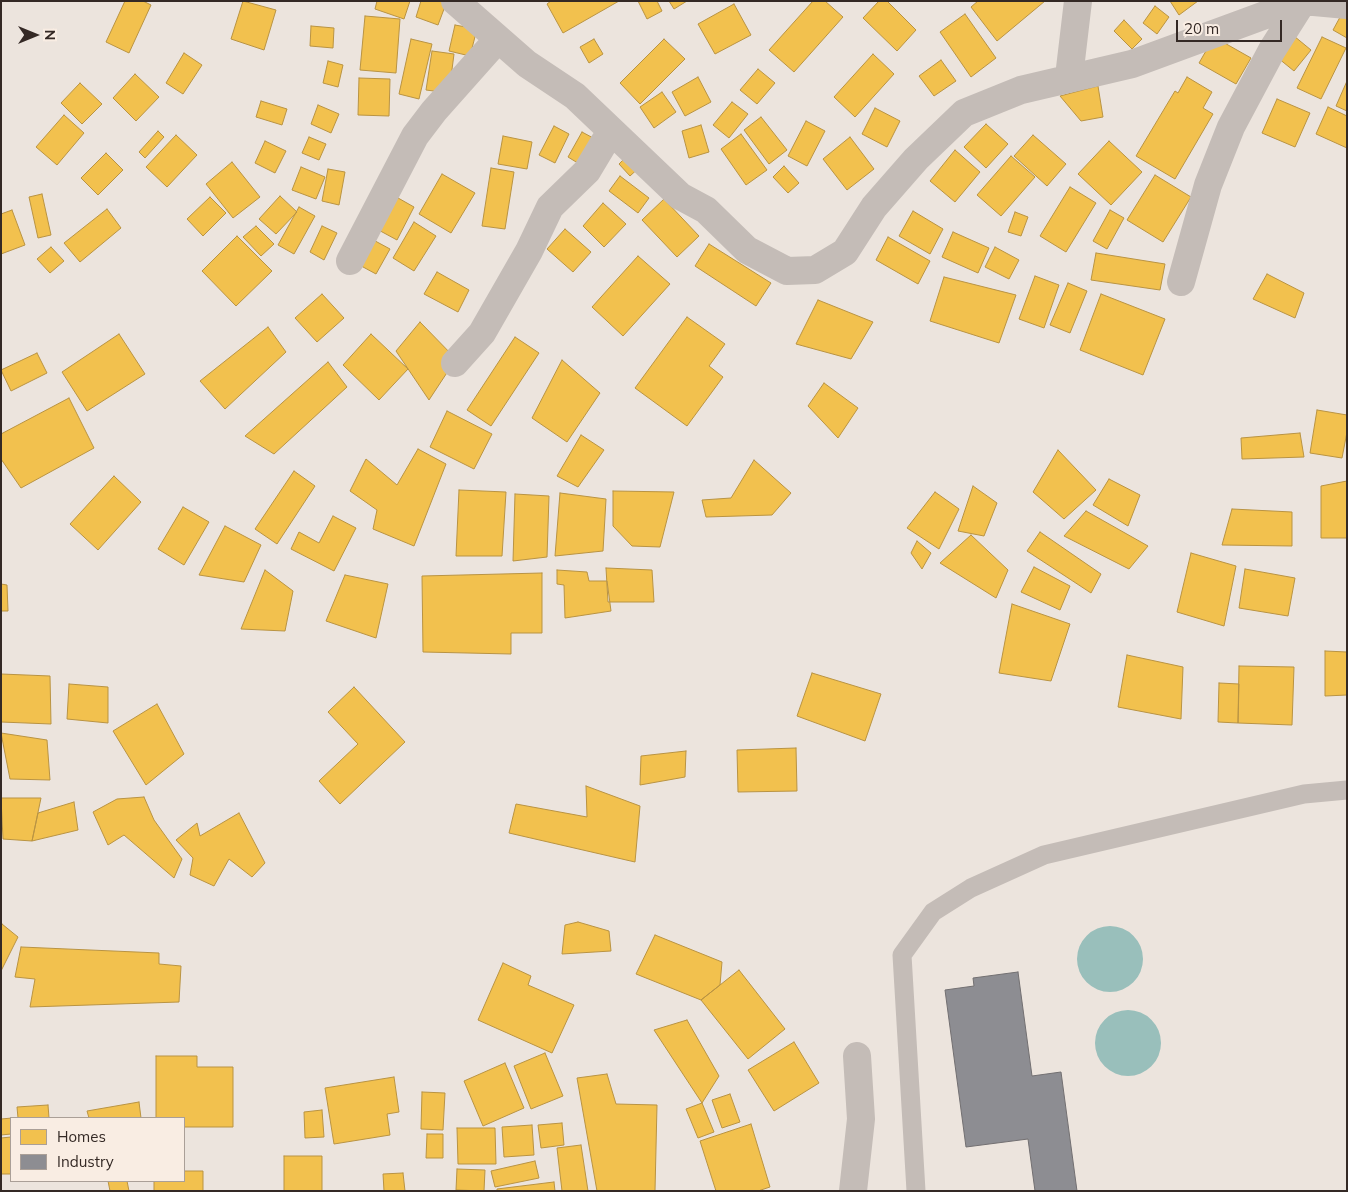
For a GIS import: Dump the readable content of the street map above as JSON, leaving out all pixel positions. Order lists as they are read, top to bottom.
{
  "legend": ["Homes", "Industry"],
  "scale_bar": "20 m",
  "north": "right"
}
